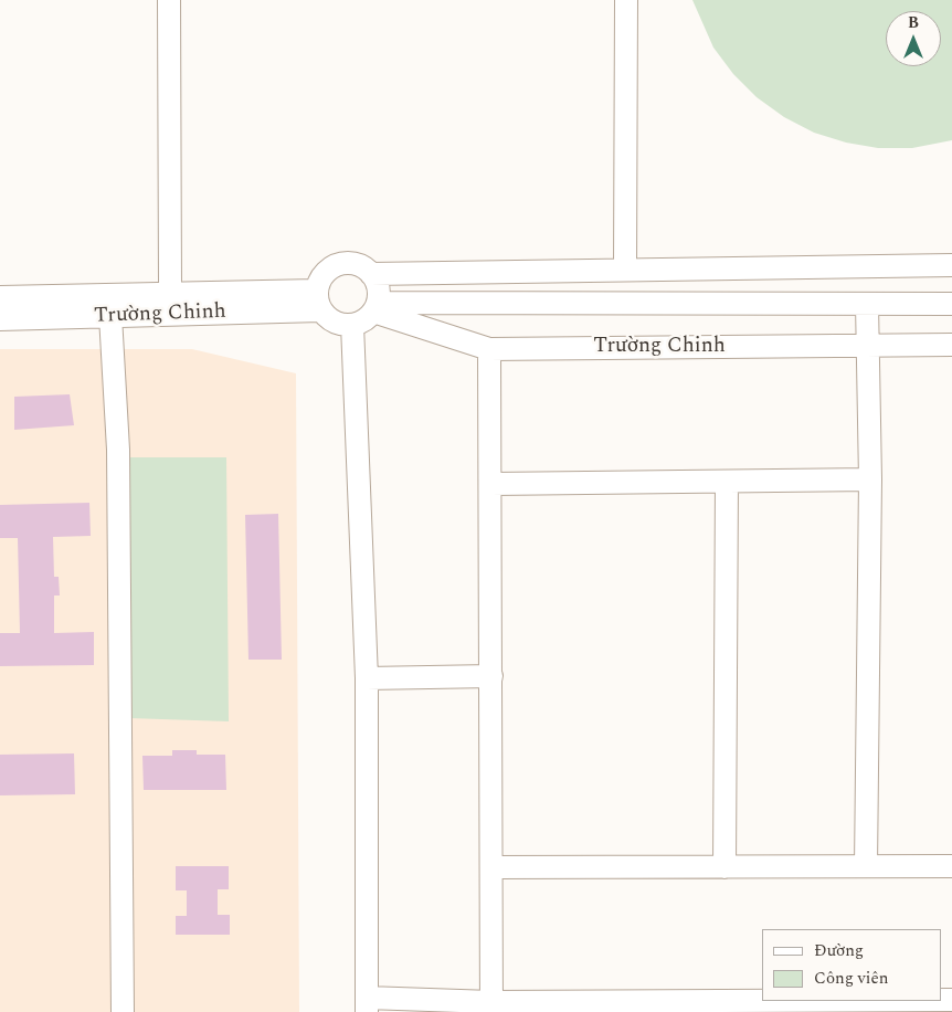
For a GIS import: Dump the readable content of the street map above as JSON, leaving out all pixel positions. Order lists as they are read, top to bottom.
{
  "streets": {
    "street": ["Trường Chinh"]
  },
  "legend": ["Đường", "Công viên"],
  "north": "top"
}
